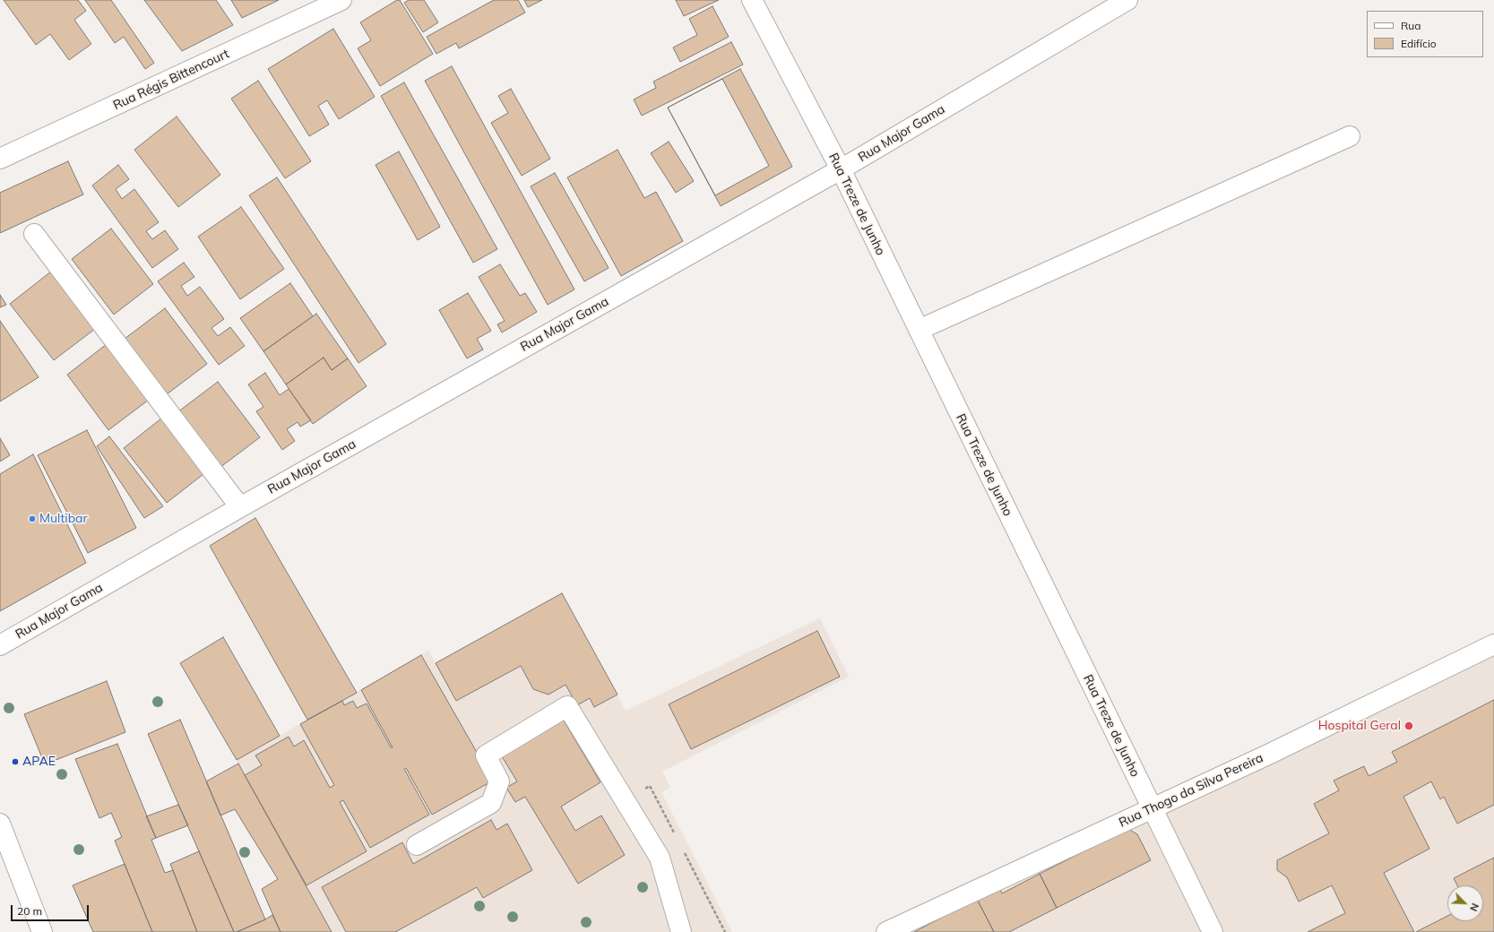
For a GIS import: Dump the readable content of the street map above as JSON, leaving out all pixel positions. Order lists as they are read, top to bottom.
{
  "streets": {
    "street": [
      "Rua Régis Bittencourt",
      "Rua Major Gama",
      "Rua Treze de Junho",
      "Rua Thogo da Silva Pereira"
    ]
  },
  "crossings": [
    ["Rua Major Gama", "Rua Treze de Junho"],
    ["Rua Treze de Junho", "Rua Thogo da Silva Pereira"]
  ],
  "places": ["Multibar", "Hospital Geral", "APAE"],
  "legend": ["Rua", "Edifício"],
  "scale_bar": "20 m",
  "north": "bottom right"
}
